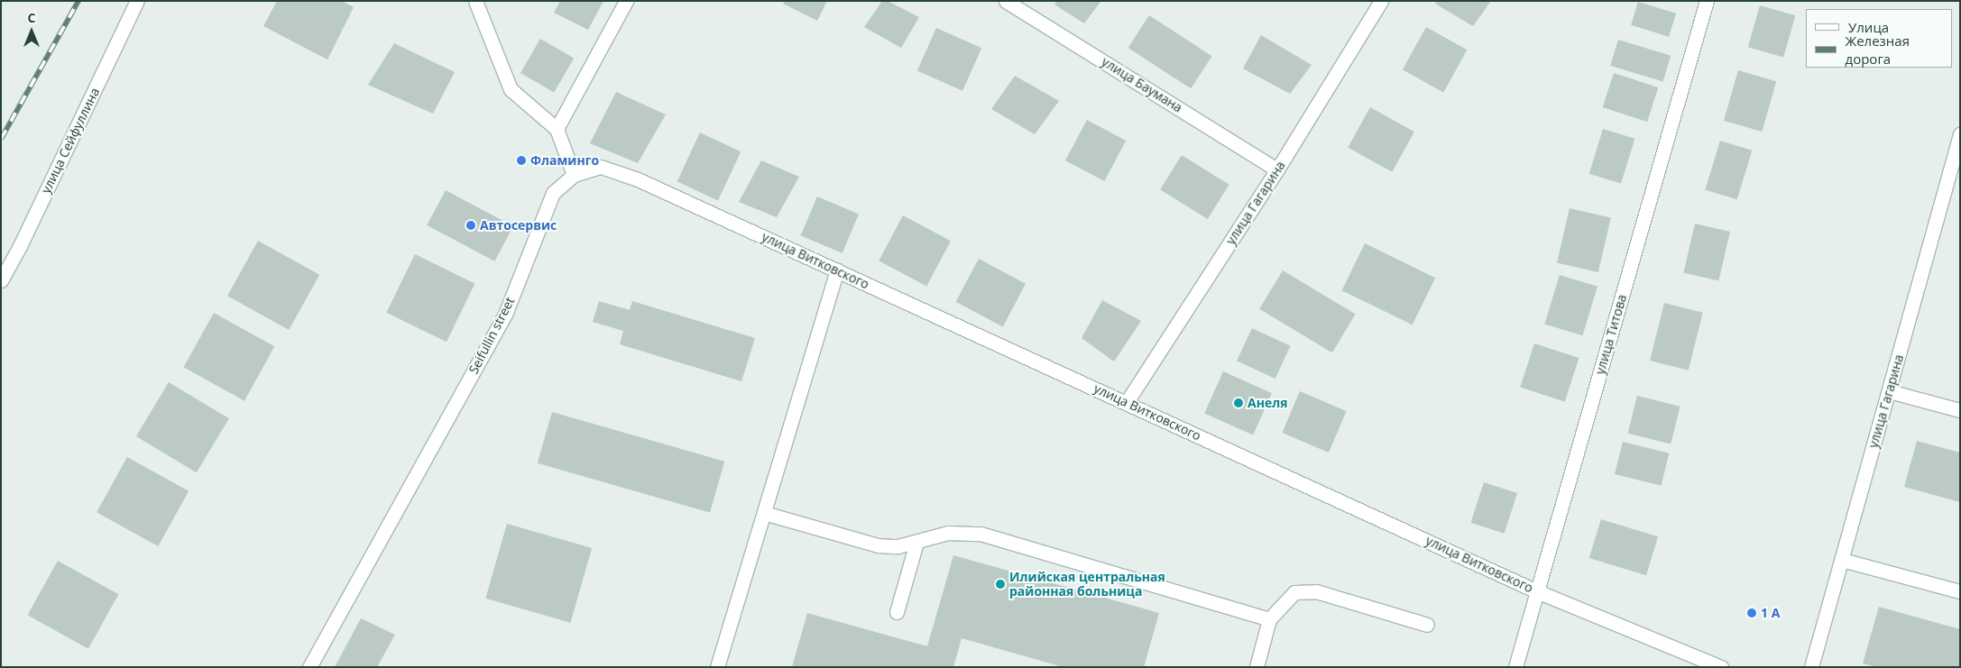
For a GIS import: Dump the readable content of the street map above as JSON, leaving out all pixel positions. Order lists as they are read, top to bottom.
{
  "streets": {
    "street": [
      "улица Баумана",
      "улица Сейфуллина",
      "улица Гагарина",
      "улица Витковского",
      "улица Титова",
      "Seifullin street"
    ]
  },
  "crossings": [
    ["улица Баумана", "улица Гагарина"],
    ["улица Гагарина", "улица Витковского"],
    ["улица Витковского", "улица Титова"],
    ["улица Витковского", "Seifullin street"]
  ],
  "places": [
    "Фламинго",
    "Автосервис",
    "Анеля",
    "Илийская центральная районная больница",
    "1 А"
  ],
  "legend": ["Улица", "Железная дорога"],
  "north": "top"
}
